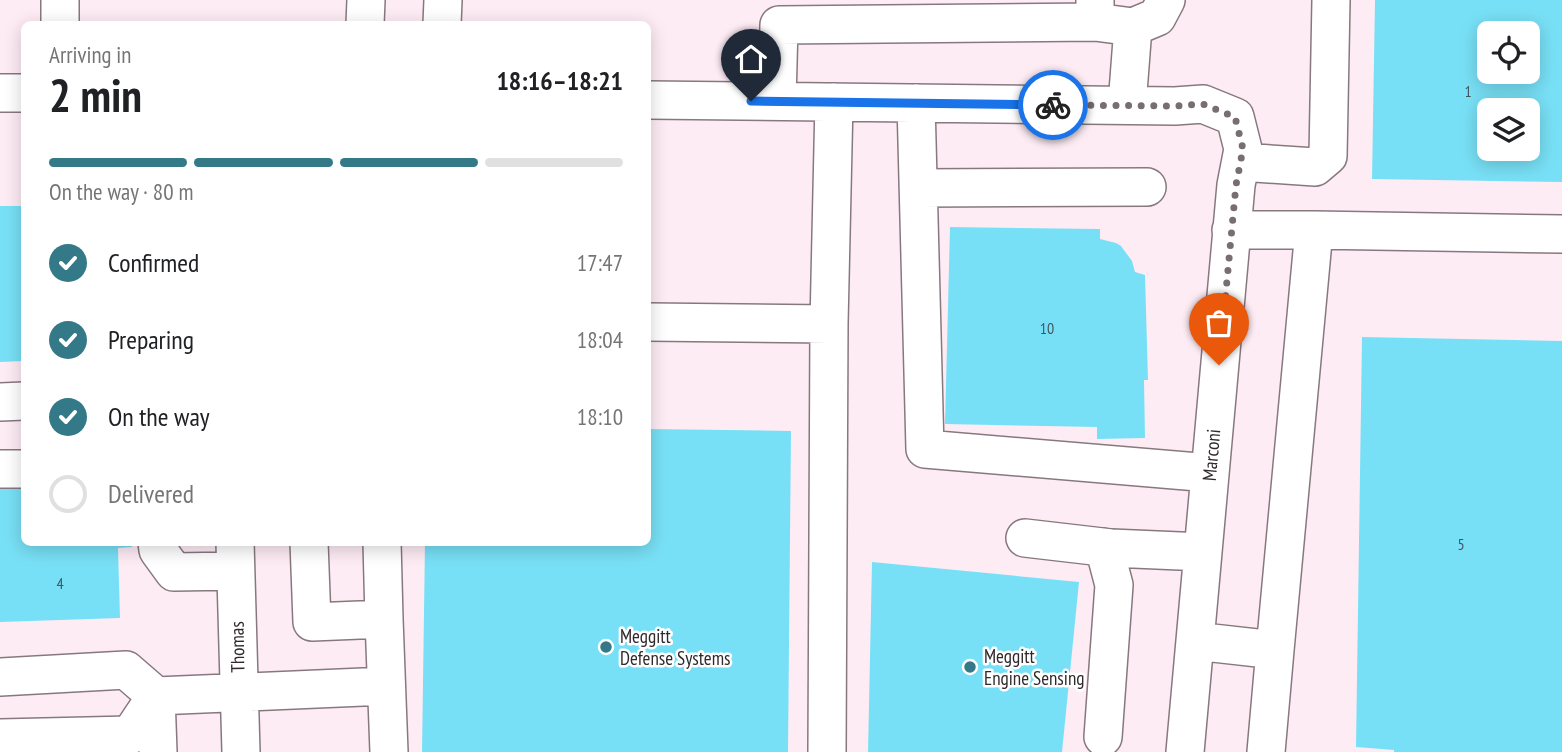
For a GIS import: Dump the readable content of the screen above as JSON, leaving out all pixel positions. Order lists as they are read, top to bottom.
{
  "streets": {
    "street": ["Marconi", "Thomas"]
  },
  "places": ["Meggitt Defense Systems", "Meggitt Engine Sensing"],
  "house_numbers": [
    "1",
    "10",
    "5",
    "4"
  ],
  "page": {
    "heading": ["2 min", "Arriving in", "18:16–18:21"],
    "bar": "On the way · 80 m",
    "list": [
      ["Confirmed", "17:47"],
      ["Preparing", "18:04"],
      ["On the way", "18:10"],
      "Delivered"
    ]
  }
}
